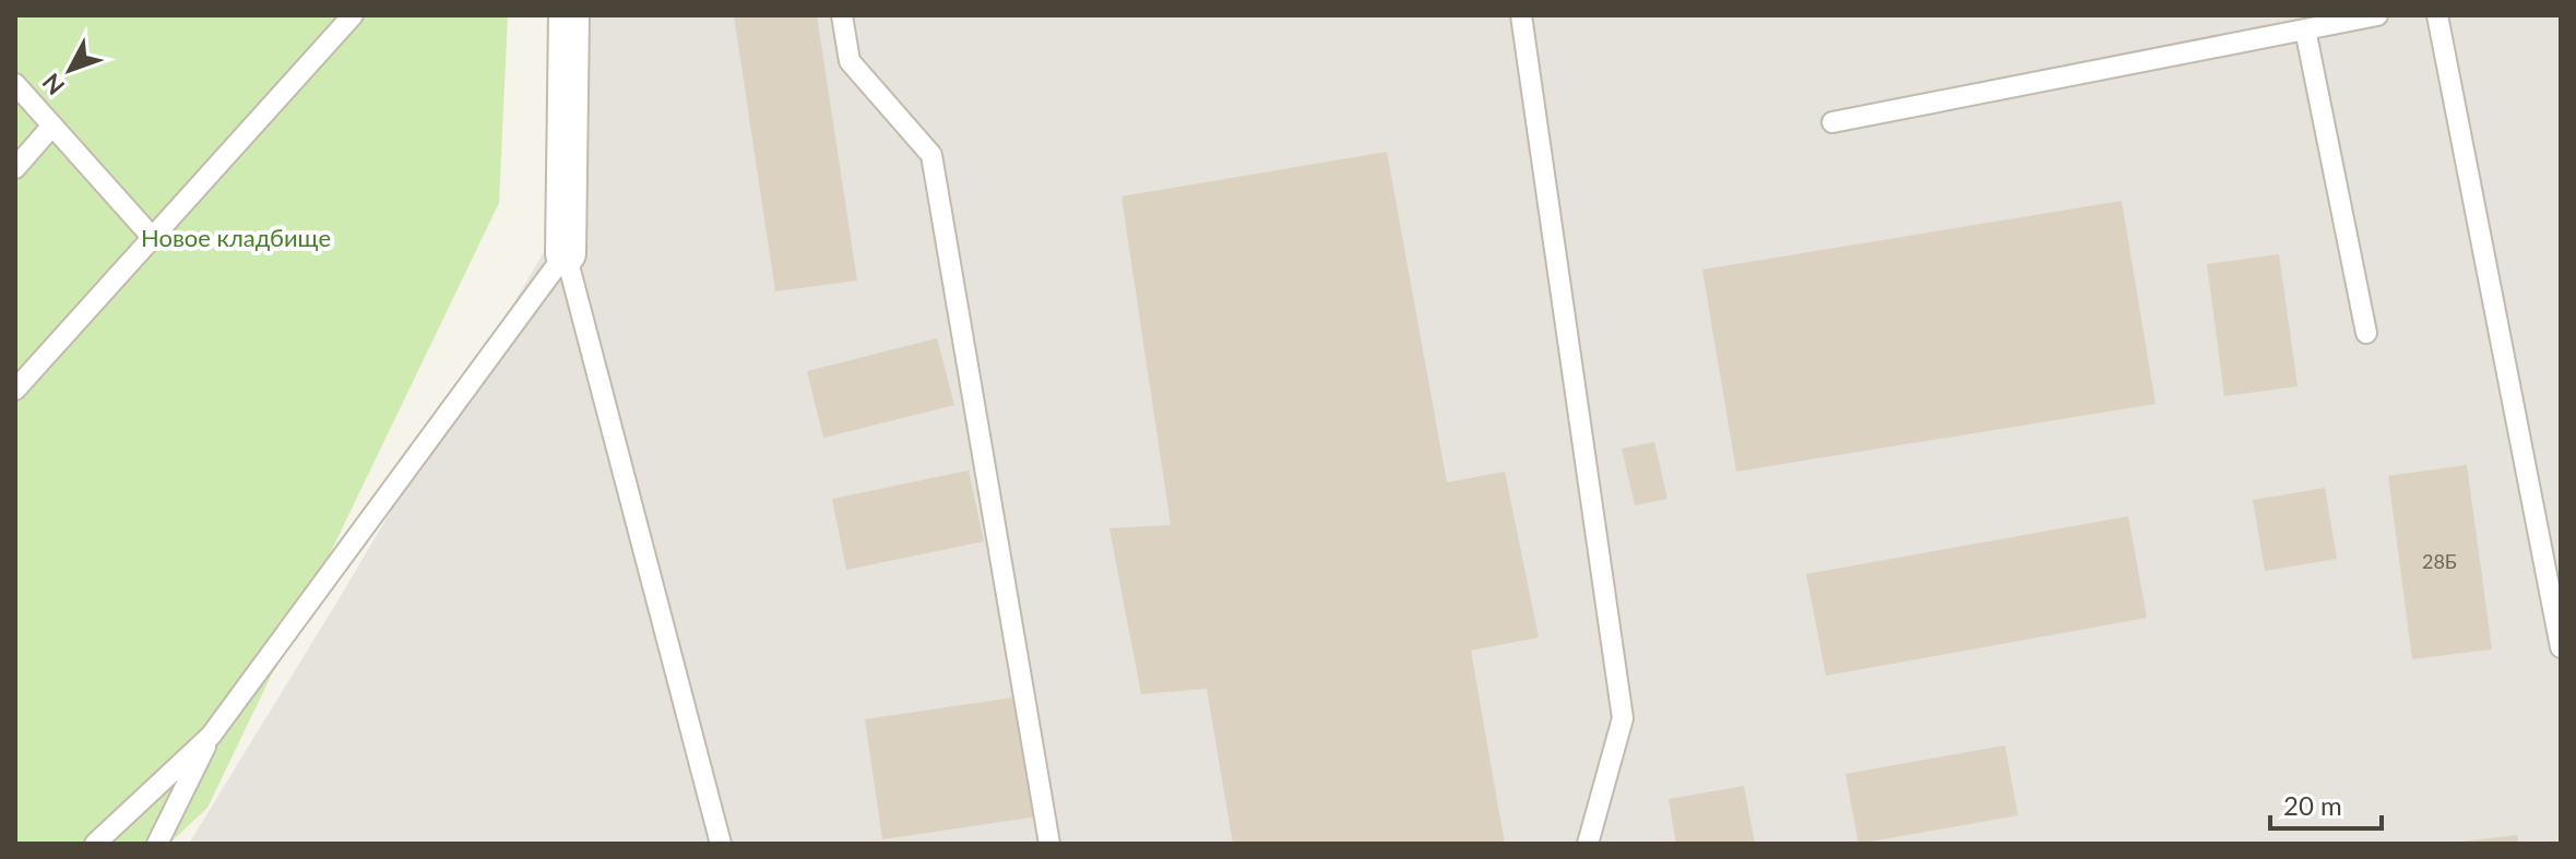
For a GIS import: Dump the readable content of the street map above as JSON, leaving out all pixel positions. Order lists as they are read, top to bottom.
{
  "parks": ["Новое кладбище"],
  "house_numbers": ["28Б"],
  "scale_bar": "20 m",
  "north": "bottom left"
}
